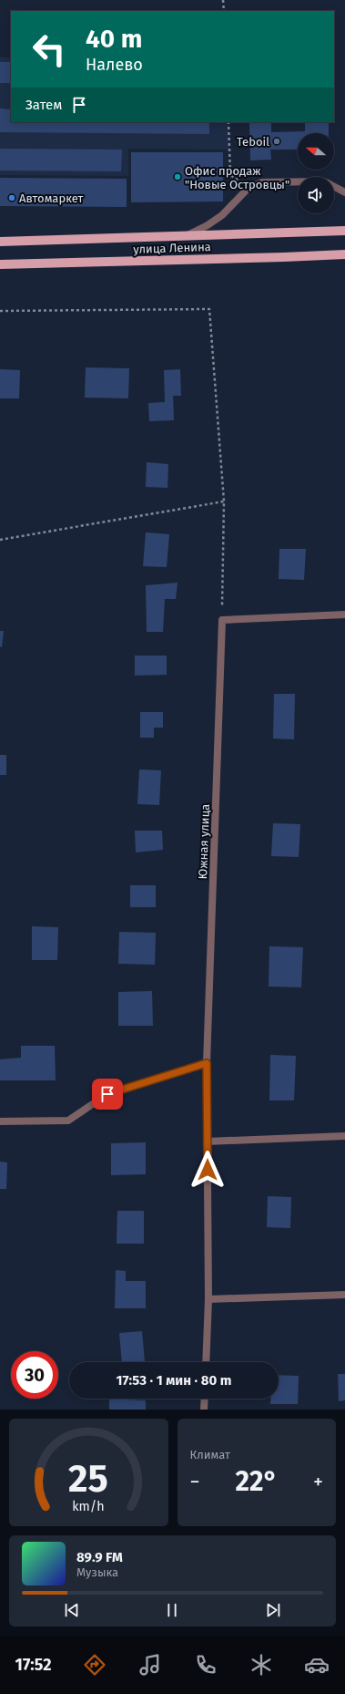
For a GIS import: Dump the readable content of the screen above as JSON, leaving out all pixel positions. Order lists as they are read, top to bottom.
{
  "streets": {
    "main road": ["улица Ленина"],
    "street": ["Южная улица"]
  },
  "places": ["Teboil", "Офис продаж \"Новые Островцы\"", "Автомаркет"],
  "north": "left",
  "page": {
    "turn": ["40 m", "Налево"],
    "then": "Затем",
    "limit": "30",
    "trip": "17:53 · 1 мин · 80 m",
    "tile": "Климат",
    "heat": ["−", "22°", "+"],
    "song": ["89.9 FM", "Музыка"],
    "tabs": "17:52",
    "gauge": ["25", "km/h"]
  }
}
